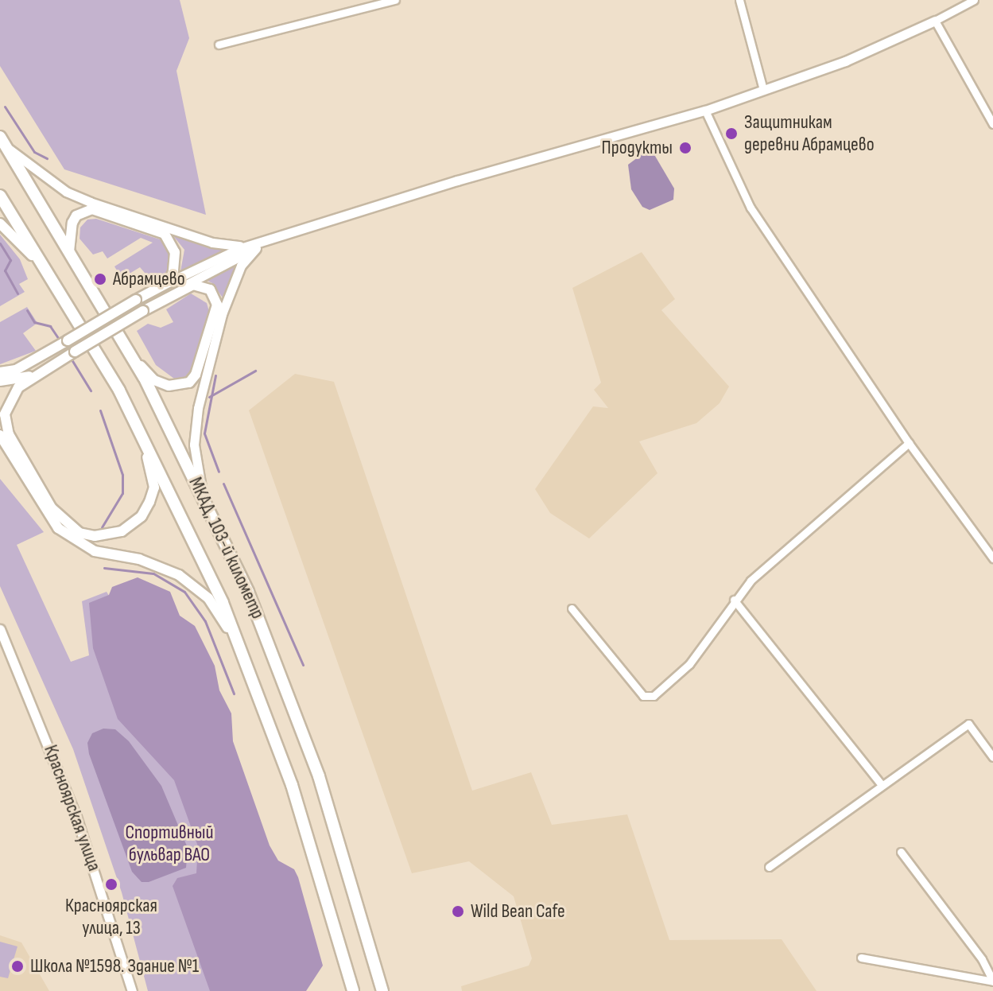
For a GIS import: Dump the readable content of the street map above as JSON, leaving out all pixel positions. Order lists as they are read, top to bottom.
{
  "streets": {
    "highway": ["МКАД, 103-й километр"],
    "street": ["Красноярская улица"]
  },
  "parks": ["Спортивный бульвар ВАО"],
  "places": [
    "Защитникам деревни Абрамцево",
    "Продукты",
    "Абрамцево",
    "Красноярская улица, 13",
    "Wild Bean Cafe",
    "Школа №1598. Здание №1"
  ]
}
